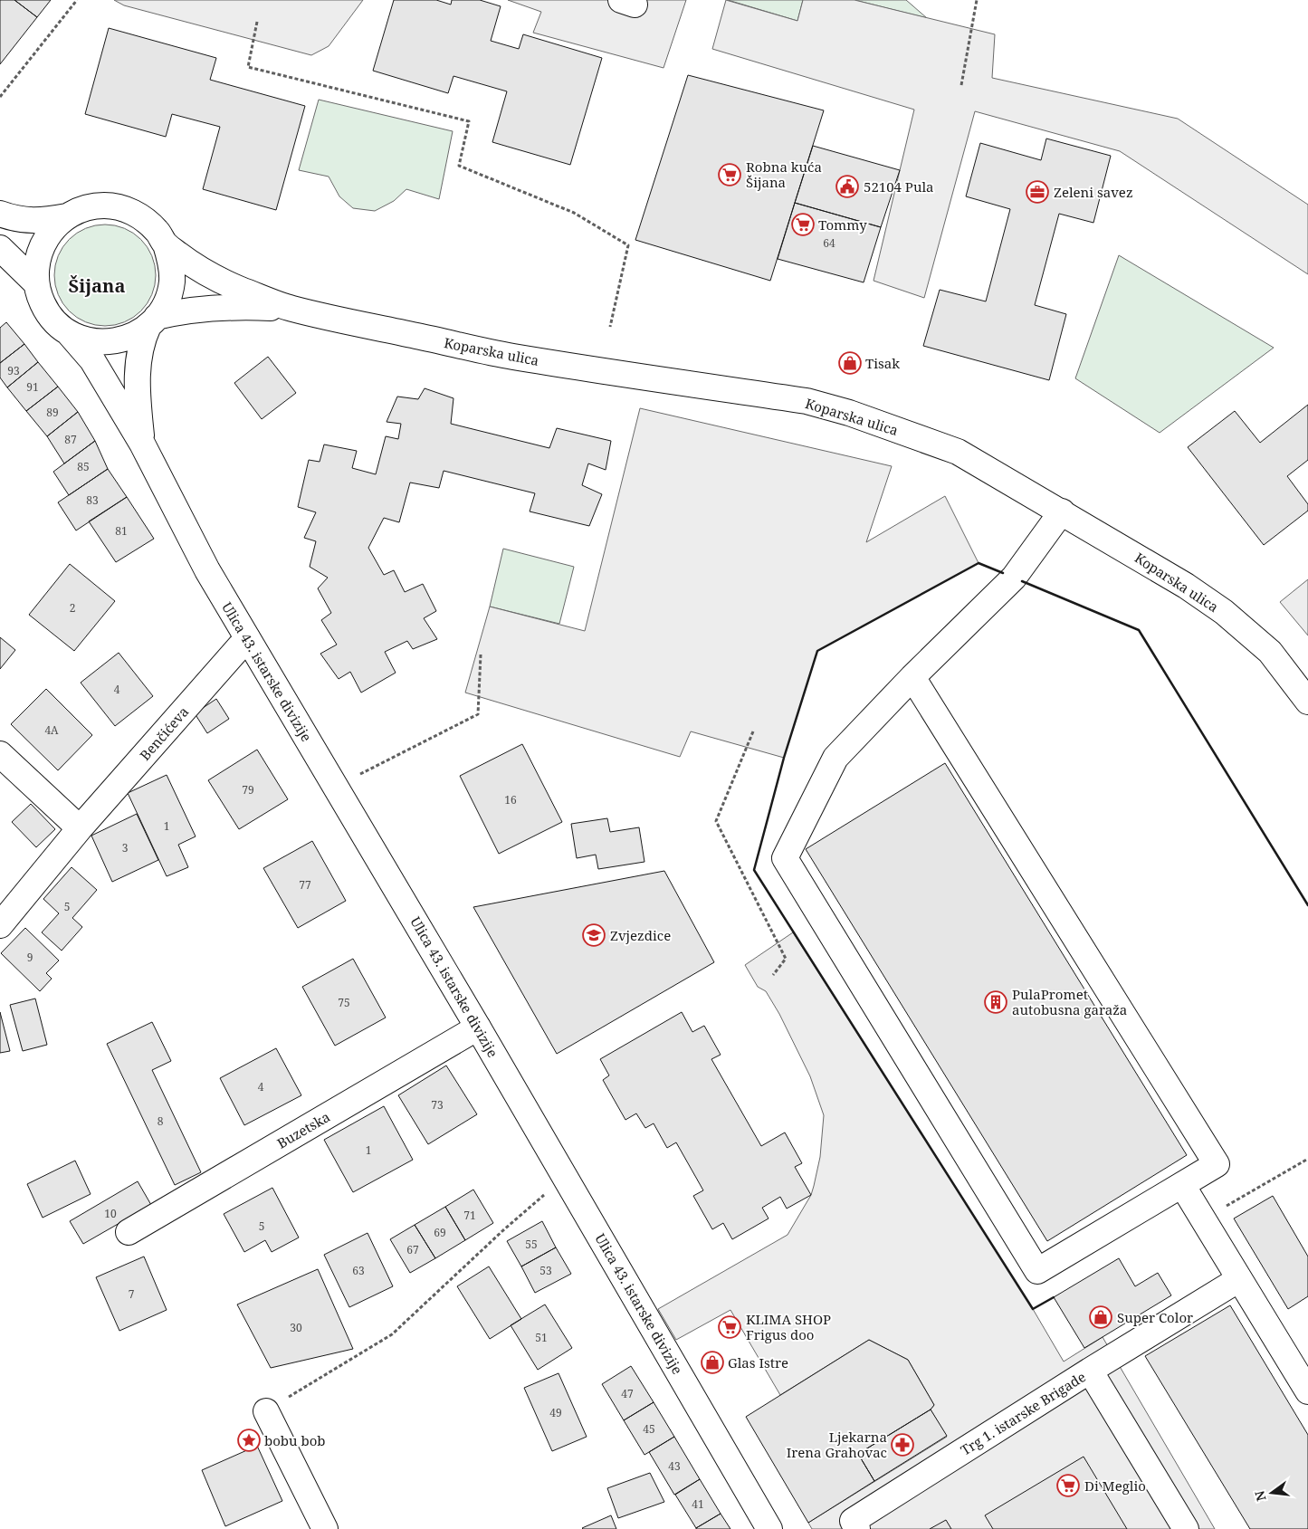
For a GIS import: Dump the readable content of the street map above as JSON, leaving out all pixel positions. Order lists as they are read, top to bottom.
{
  "streets": {
    "main road": [
      "Koparska ulica",
      "Ulica 43. istarske divizije",
      "Benčićeva",
      "Buzetska",
      "Trg 1. istarske Brigade"
    ]
  },
  "crossings": [
    ["Koparska ulica", "Ulica 43. istarske divizije"],
    ["Ulica 43. istarske divizije", "Benčićeva"],
    ["Ulica 43. istarske divizije", "Buzetska"]
  ],
  "districts": ["Šijana"],
  "places": {
    "supermarket": [
      "Robna kuća Šijana",
      "Tommy",
      "KLIMA SHOP Frigus doo",
      "Di Meglio"
    ],
    "public building": ["52104 Pula"],
    "office": ["Zeleni savez"],
    "shop": ["Tisak", "Super Color", "Glas Istre"],
    "school or university": ["Zvjezdice"],
    "building": ["PulaPromet autobusna garaža"],
    "place": ["bobu bob"],
    "pharmacy": ["Ljekarna Irena Grahovac"]
  },
  "house_numbers": [
    "64",
    "93",
    "91",
    "89",
    "87",
    "85",
    "83",
    "81",
    "2",
    "4",
    "4A",
    "79",
    "16",
    "1",
    "3",
    "77",
    "5",
    "9",
    "75",
    "4",
    "73",
    "8",
    "1",
    "10",
    "71",
    "5",
    "69",
    "55",
    "67",
    "63",
    "53",
    "7",
    "30",
    "51",
    "47",
    "49",
    "45",
    "43",
    "41"
  ],
  "north": "left"
}
